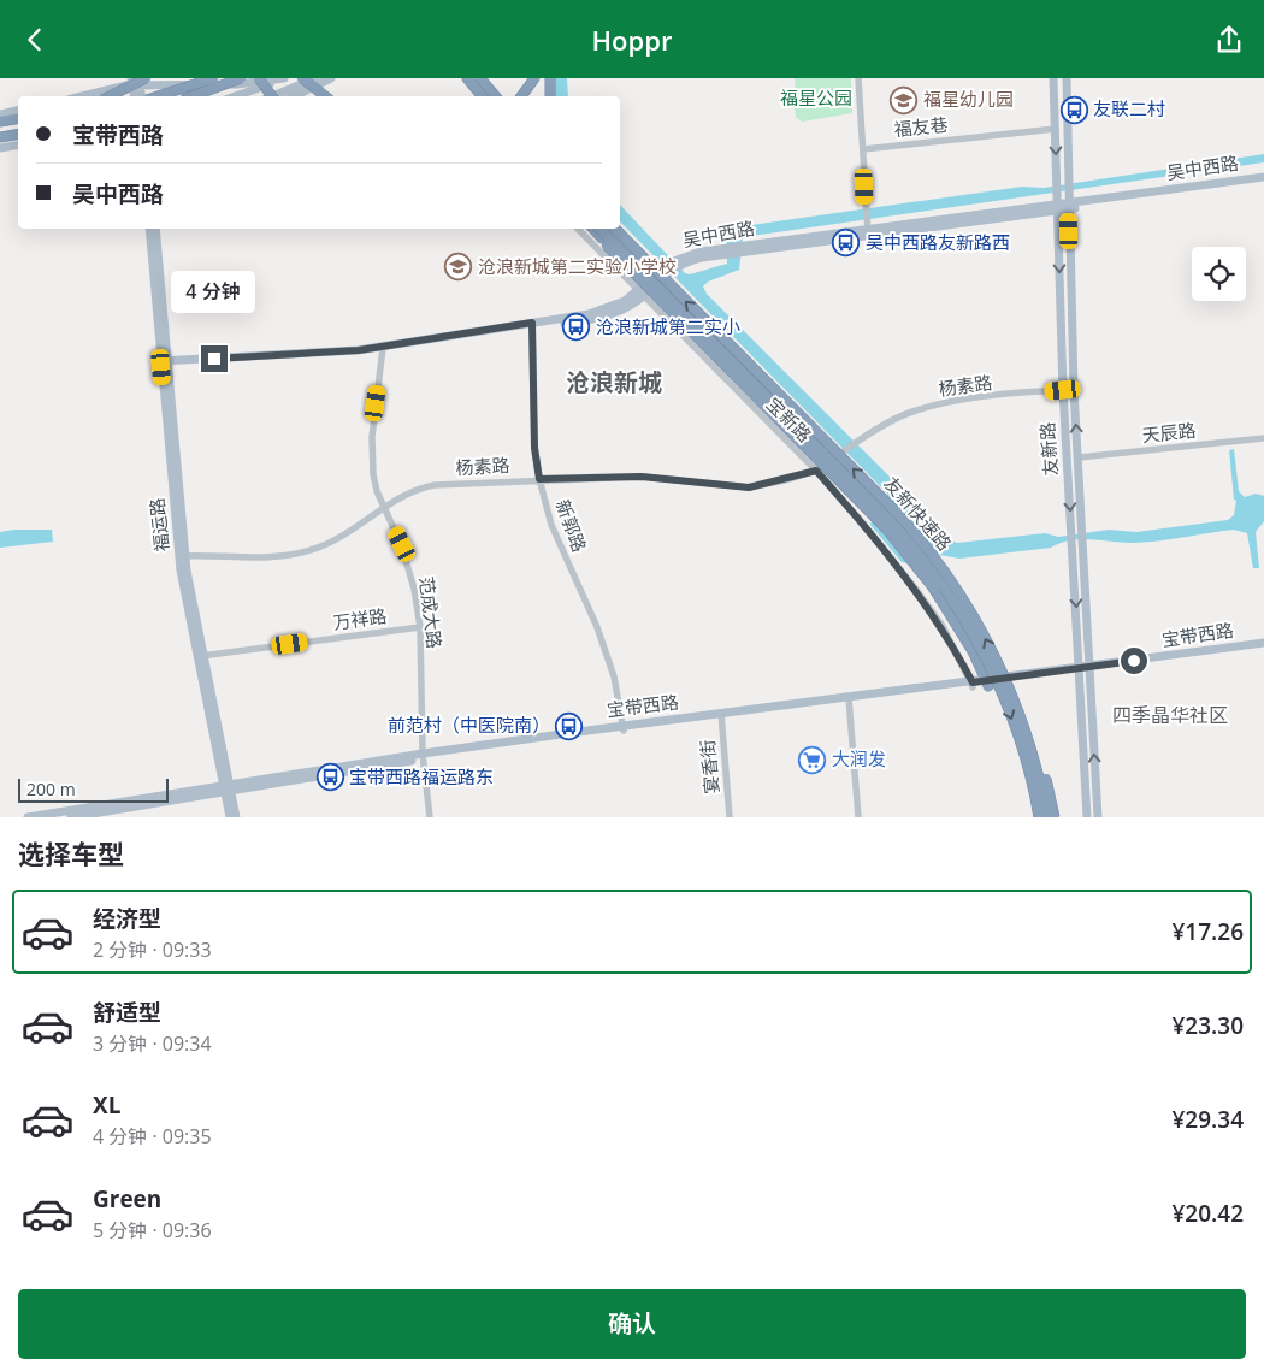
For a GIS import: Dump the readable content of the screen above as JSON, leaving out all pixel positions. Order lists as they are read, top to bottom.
{
  "streets": {
    "highway": ["友新快速路"],
    "main road": [
      "吴中西路",
      "友新路",
      "福运路",
      "宝带西路"
    ],
    "street": [
      "福友巷",
      "杨素路",
      "宝新路",
      "天辰路",
      "新郭路",
      "范成大路",
      "万祥路",
      "宴香街"
    ]
  },
  "crossings": [
    ["福友巷", "友新路"],
    ["吴中西路", "宝新路"],
    ["吴中西路", "友新路"],
    ["吴中西路", "福运路"],
    ["吴中西路", "新郭路"],
    ["吴中西路", "范成大路"],
    ["杨素路", "宝新路"],
    ["杨素路", "友新路"],
    ["杨素路", "福运路"],
    ["杨素路", "新郭路"],
    ["杨素路", "范成大路"],
    ["宝新路", "宝带西路"],
    ["天辰路", "友新路"],
    ["友新路", "宝带西路"],
    ["福运路", "万祥路"],
    ["福运路", "宝带西路"],
    ["新郭路", "宝带西路"],
    ["范成大路", "万祥路"],
    ["范成大路", "宝带西路"],
    ["宝带西路", "宴香街"]
  ],
  "districts": ["沧浪新城", "四季晶华社区"],
  "parks": ["福星公园"],
  "places": {
    "school or university": ["福星幼儿园", "沧浪新城第二实验小学校"],
    "bus stop": [
      "友联二村",
      "吴中西路友新路西",
      "沧浪新城第二实小",
      "前范村（中医院南）",
      "宝带西路福运路东"
    ],
    "supermarket": ["大润发"]
  },
  "scale_bar": "200 m",
  "page": {
    "header": "Hoppr",
    "banner": ["宝带西路", "吴中西路"],
    "bubble": "4 分钟",
    "scale": "200 m",
    "heading": "选择车型",
    "list": [
      {
        "name": "经济型",
        "note": "2 分钟 · 09:33",
        "value": "¥17.26"
      },
      {
        "name": "舒适型",
        "note": "3 分钟 · 09:34",
        "value": "¥23.30"
      },
      {
        "name": "XL",
        "note": "4 分钟 · 09:35",
        "value": "¥29.34"
      },
      {
        "name": "Green",
        "note": "5 分钟 · 09:36",
        "value": "¥20.42"
      }
    ],
    "buttons": "确认"
  }
}
